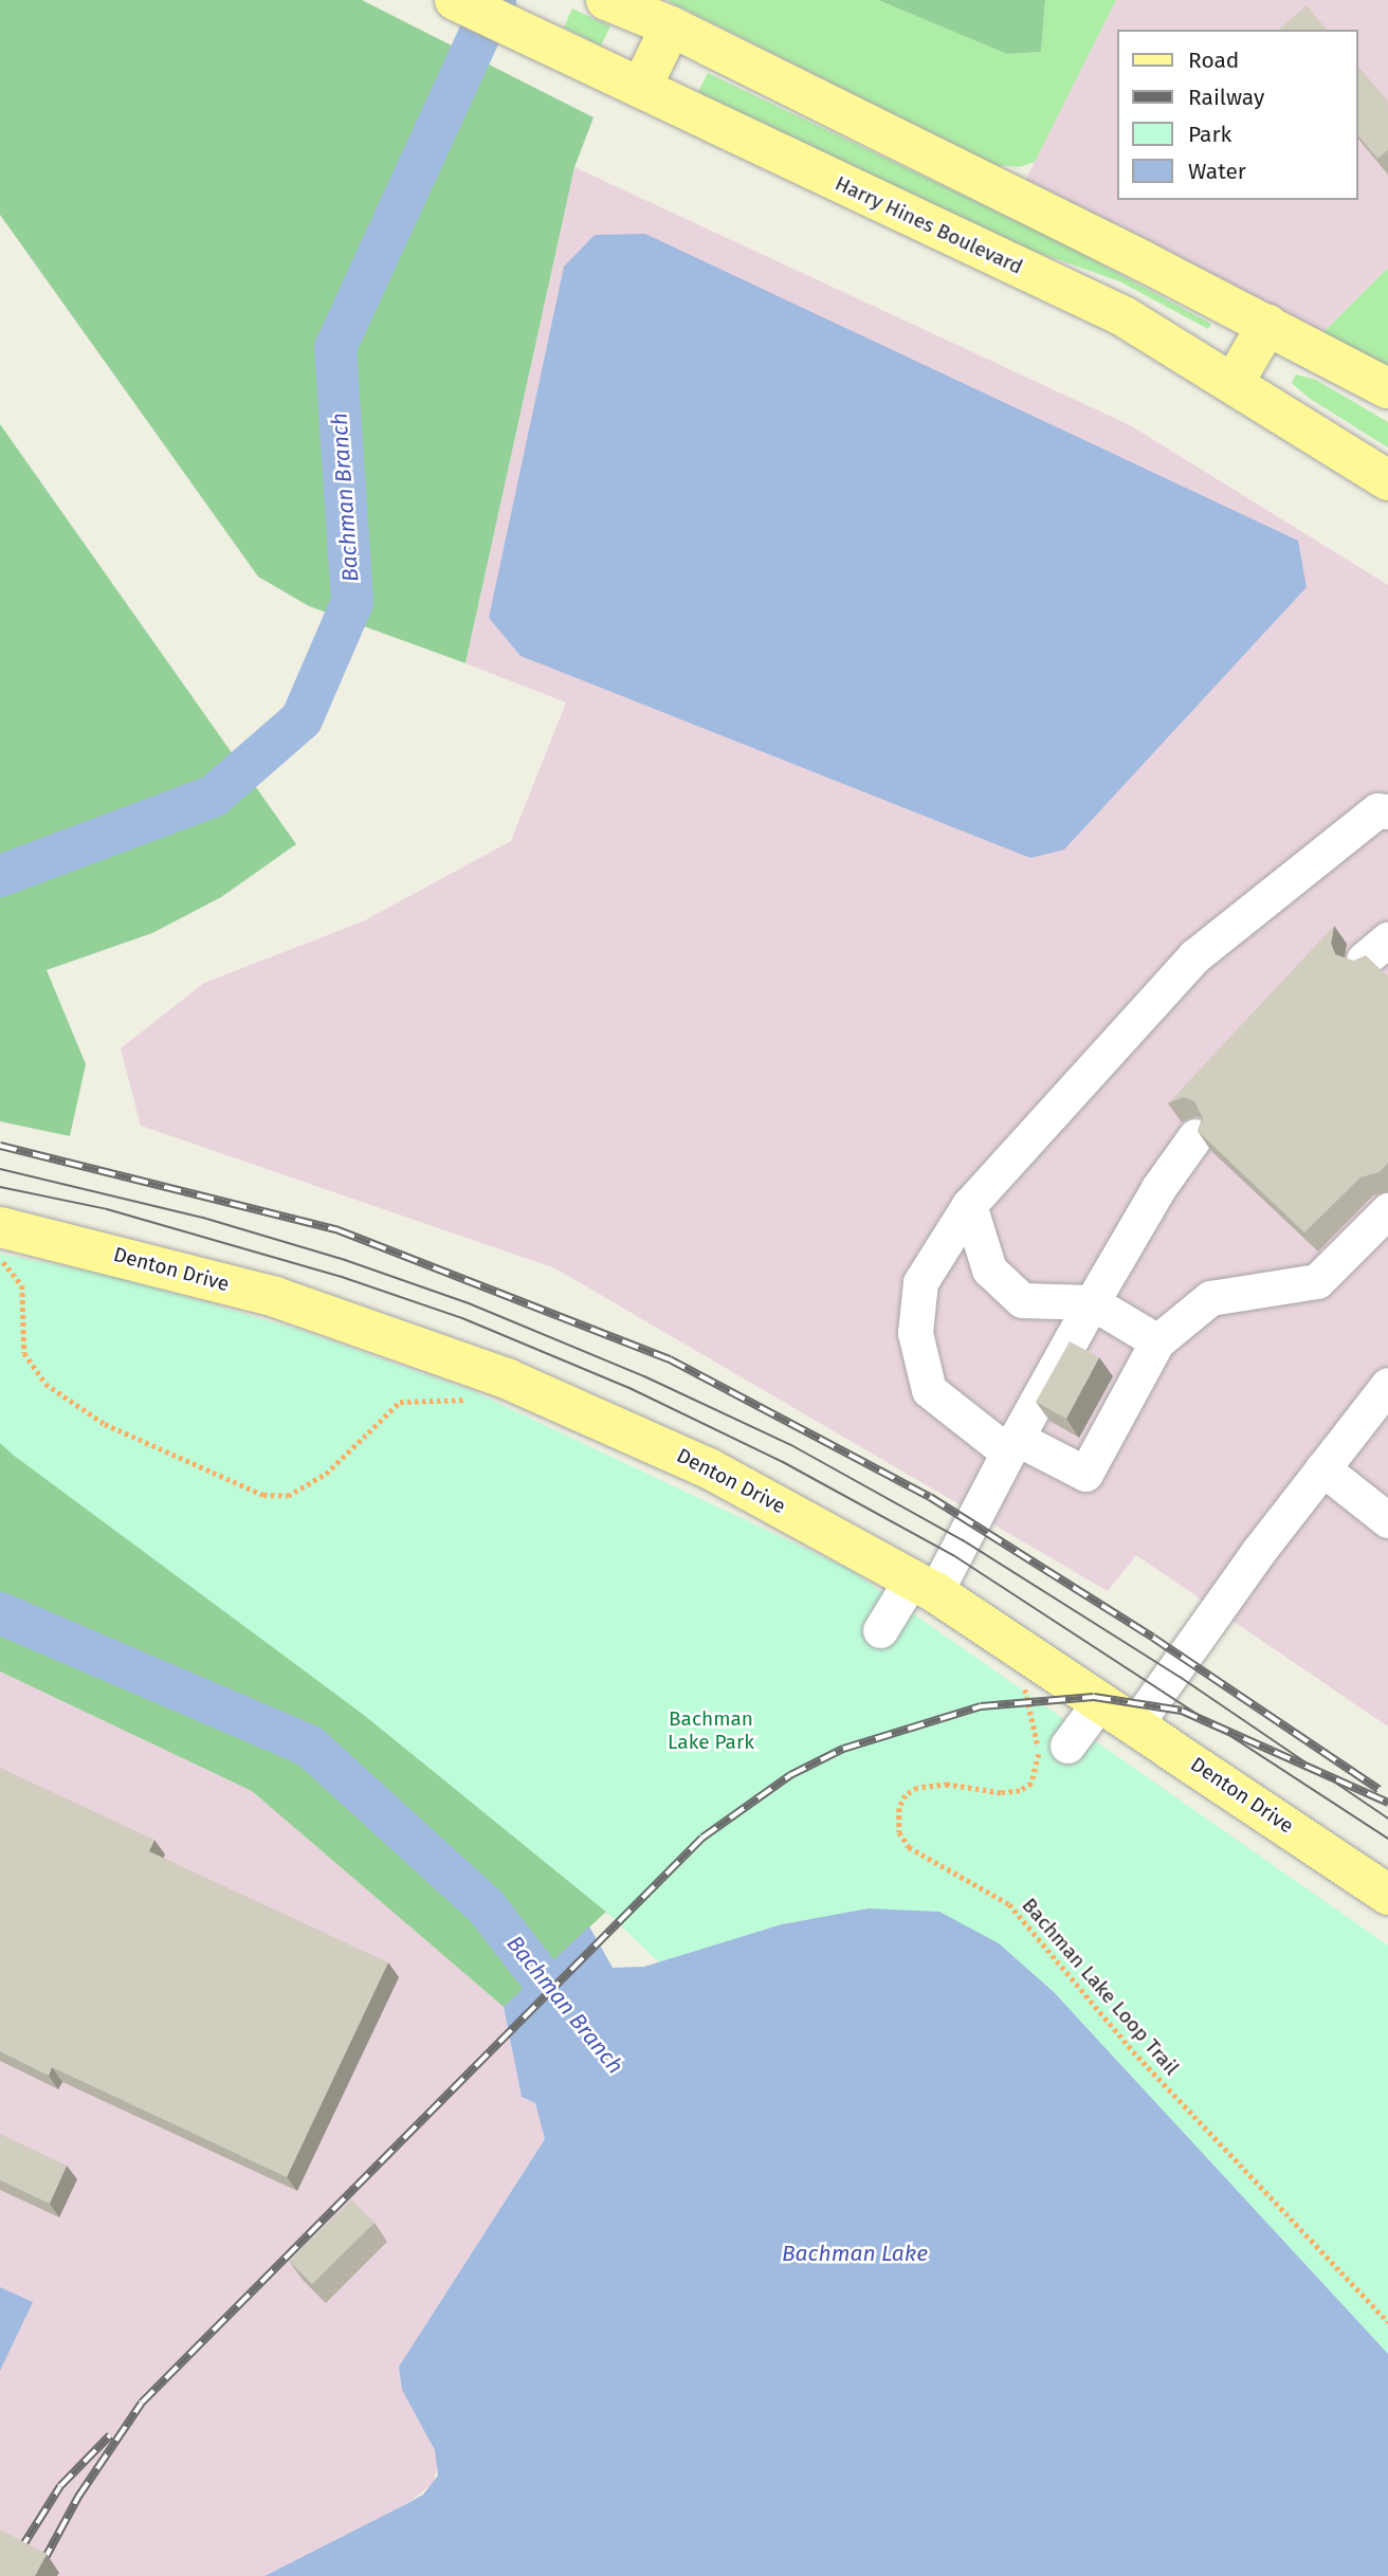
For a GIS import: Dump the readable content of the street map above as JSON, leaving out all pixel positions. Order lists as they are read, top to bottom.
{
  "streets": {
    "main road": ["Harry Hines Boulevard", "Denton Drive"],
    "path": ["Bachman Lake Loop Trail"]
  },
  "water": ["Bachman Branch", "Bachman Lake"],
  "parks": ["Bachman Lake Park"],
  "legend": [
    "Road",
    "Railway",
    "Park",
    "Water"
  ]
}
